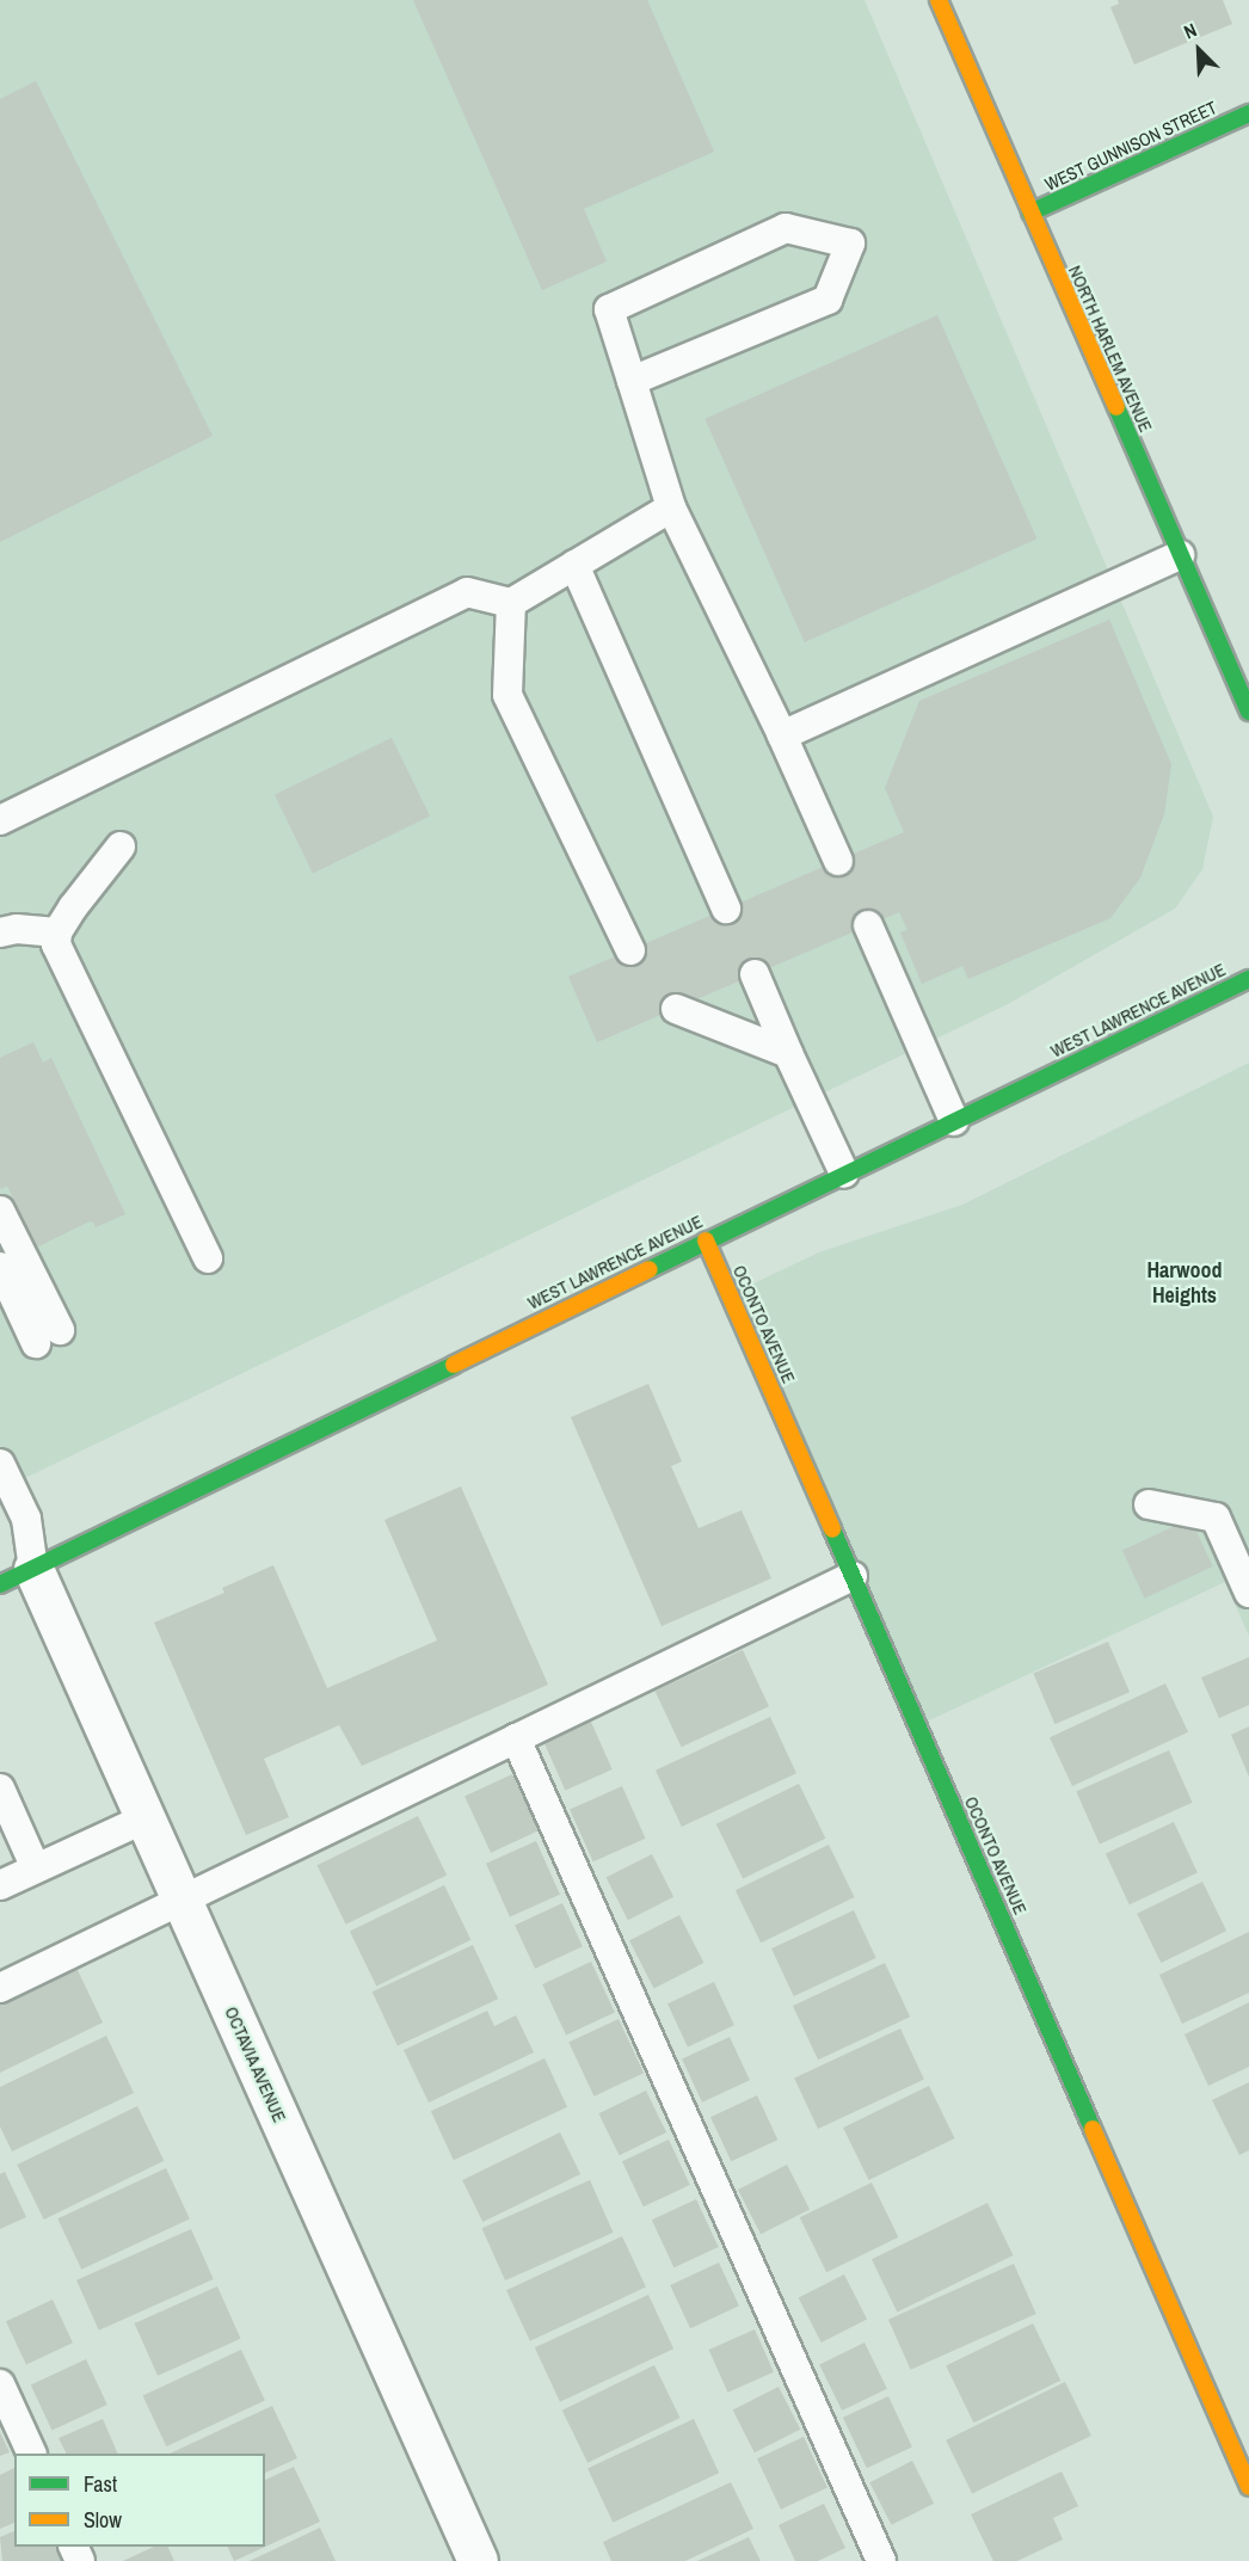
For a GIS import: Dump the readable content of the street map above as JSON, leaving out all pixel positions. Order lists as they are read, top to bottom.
{
  "streets": {
    "main road": [
      "WEST GUNNISON STREET",
      "NORTH HARLEM AVENUE",
      "WEST LAWRENCE AVENUE",
      "OCONTO AVENUE"
    ],
    "street": ["OCTAVIA AVENUE"]
  },
  "crossings": [
    ["WEST GUNNISON STREET", "NORTH HARLEM AVENUE"],
    ["WEST LAWRENCE AVENUE", "OCONTO AVENUE"],
    ["WEST LAWRENCE AVENUE", "OCTAVIA AVENUE"]
  ],
  "districts": ["Harwood Heights"],
  "legend": ["Fast", "Slow"],
  "north": "top left"
}
